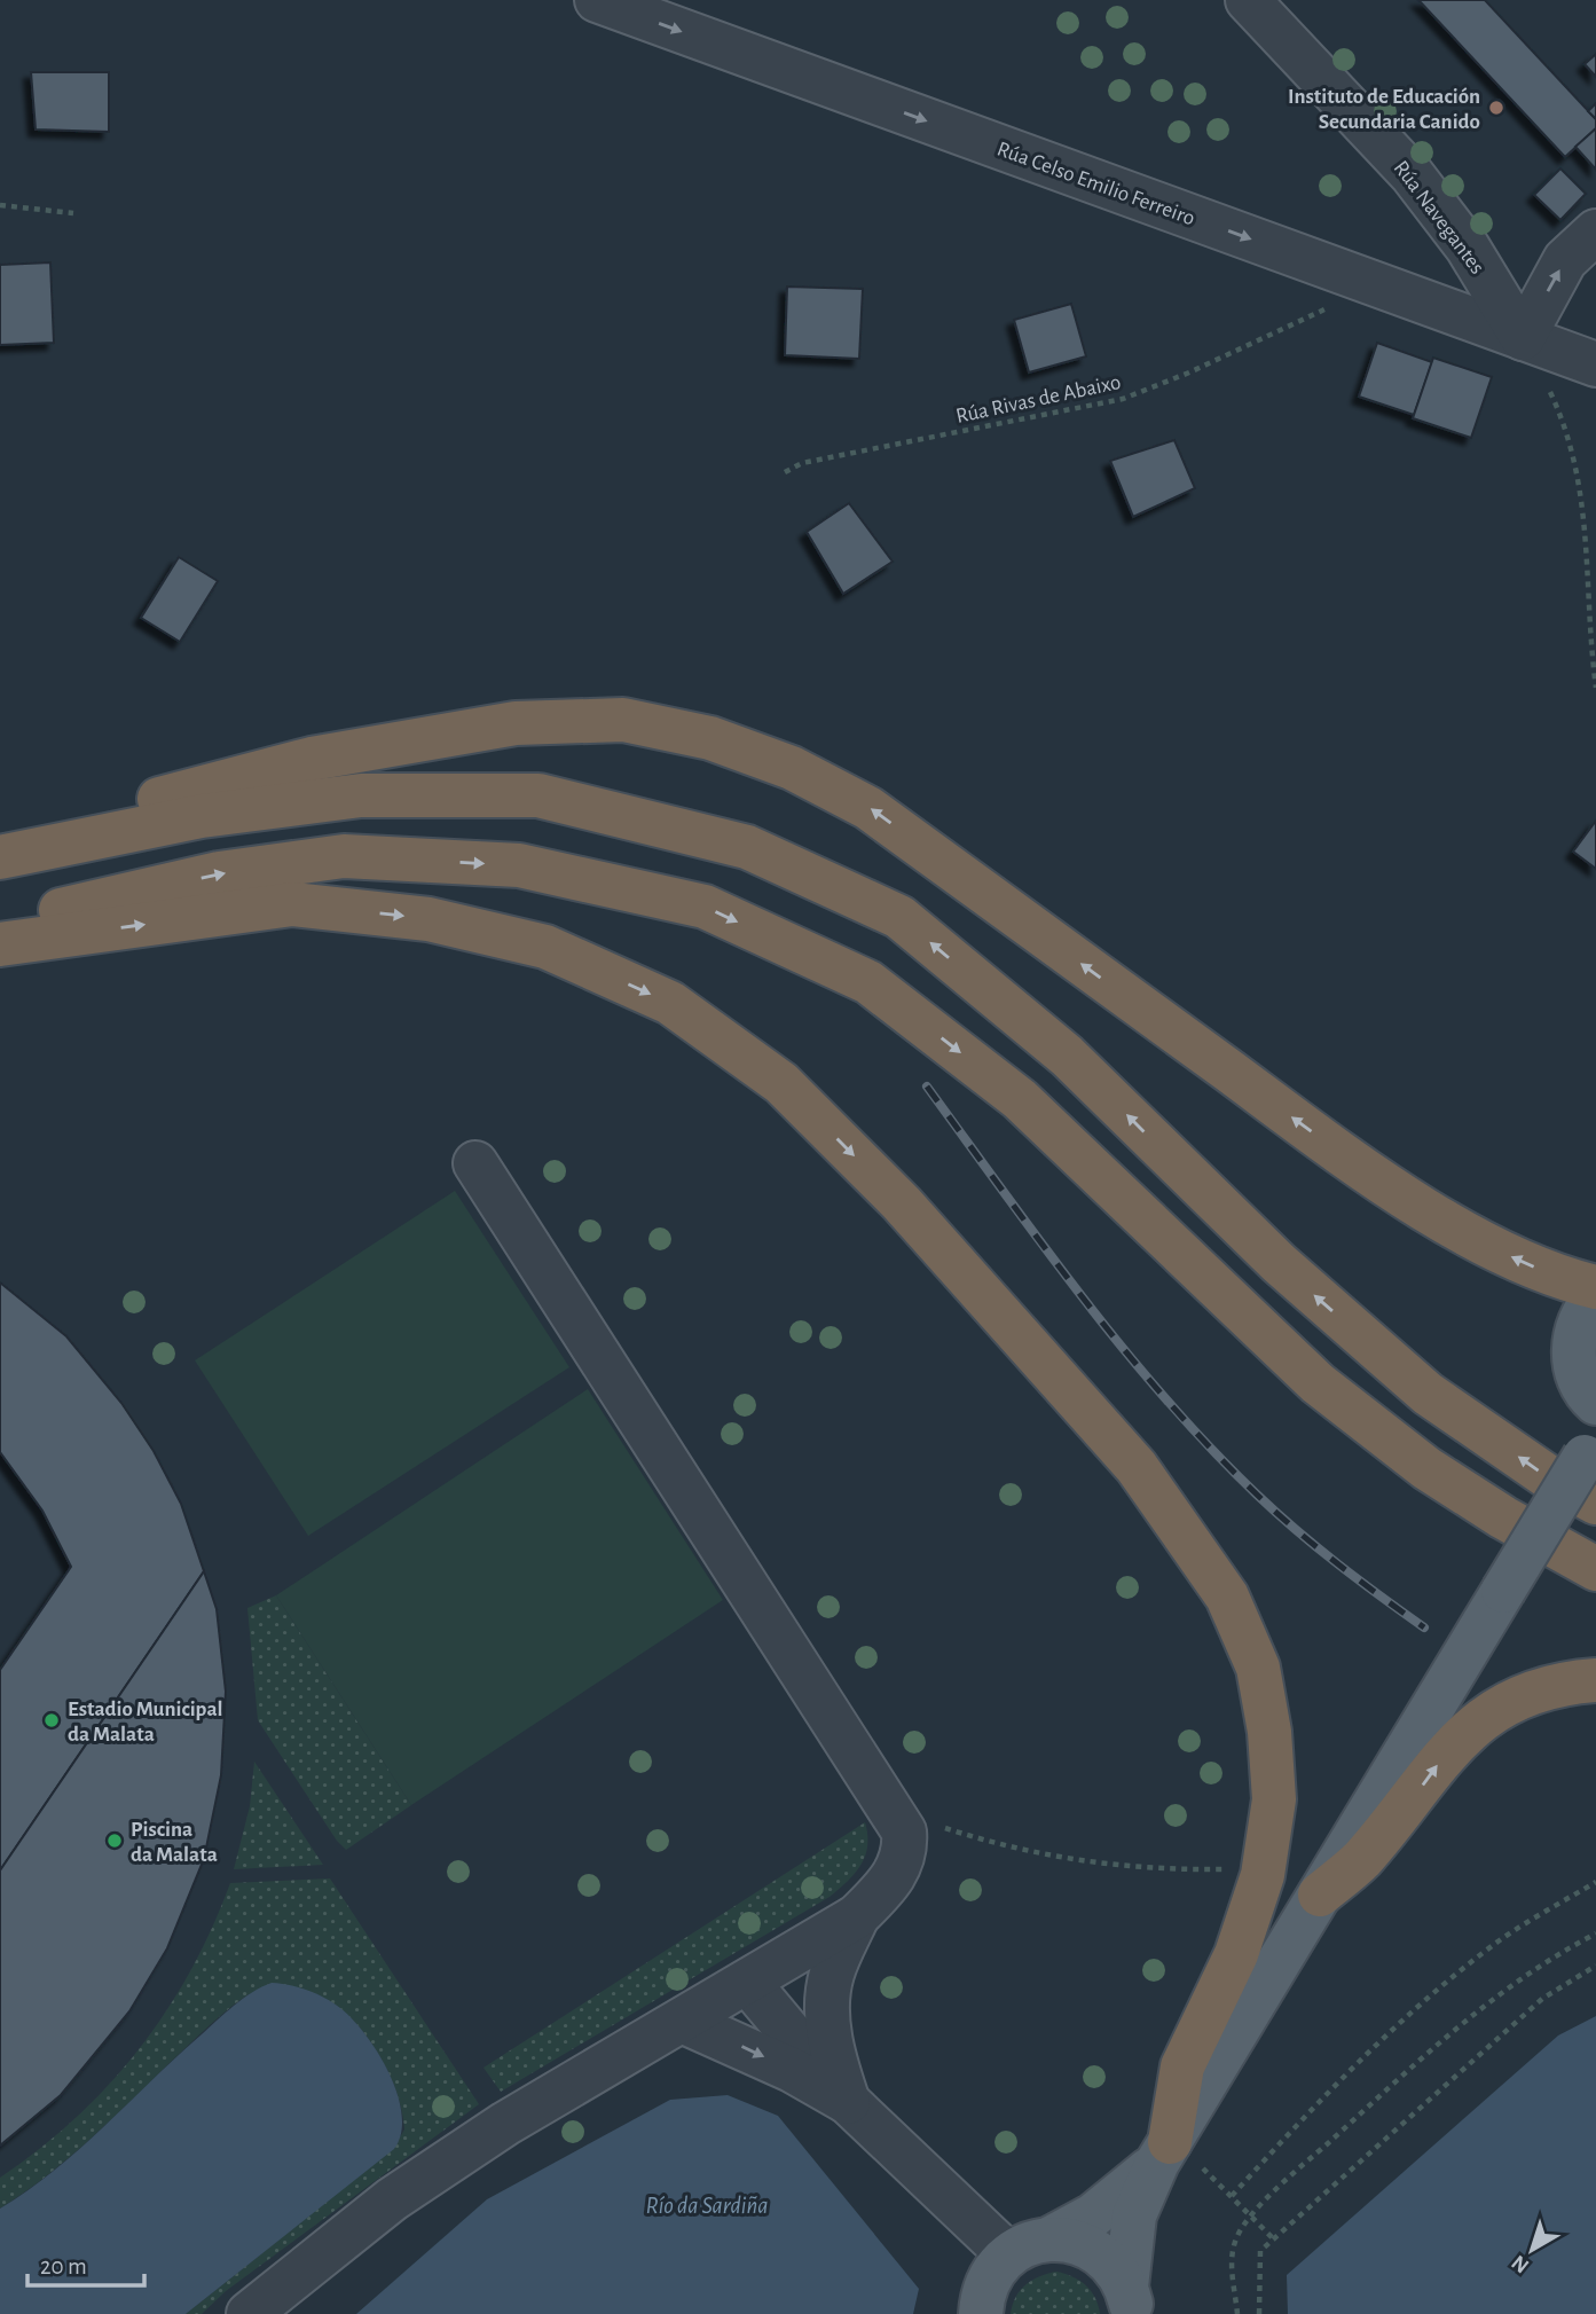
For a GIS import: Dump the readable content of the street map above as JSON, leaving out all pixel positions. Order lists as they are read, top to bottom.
{
  "streets": {
    "street": ["Rúa Celso Emilio Ferreiro", "Rúa Navegantes"],
    "path": ["Rúa Rivas de Abaixo"]
  },
  "crossings": [
    ["Rúa Celso Emilio Ferreiro", "Rúa Navegantes"]
  ],
  "one_way": ["Rúa Celso Emilio Ferreiro"],
  "water": ["Río da Sardiña"],
  "places": ["Instituto de Educación Secundaria Canido", "Estadio Municipal da Malata", "Piscina da Malata"],
  "scale_bar": "20 m",
  "north": "bottom left"
}
